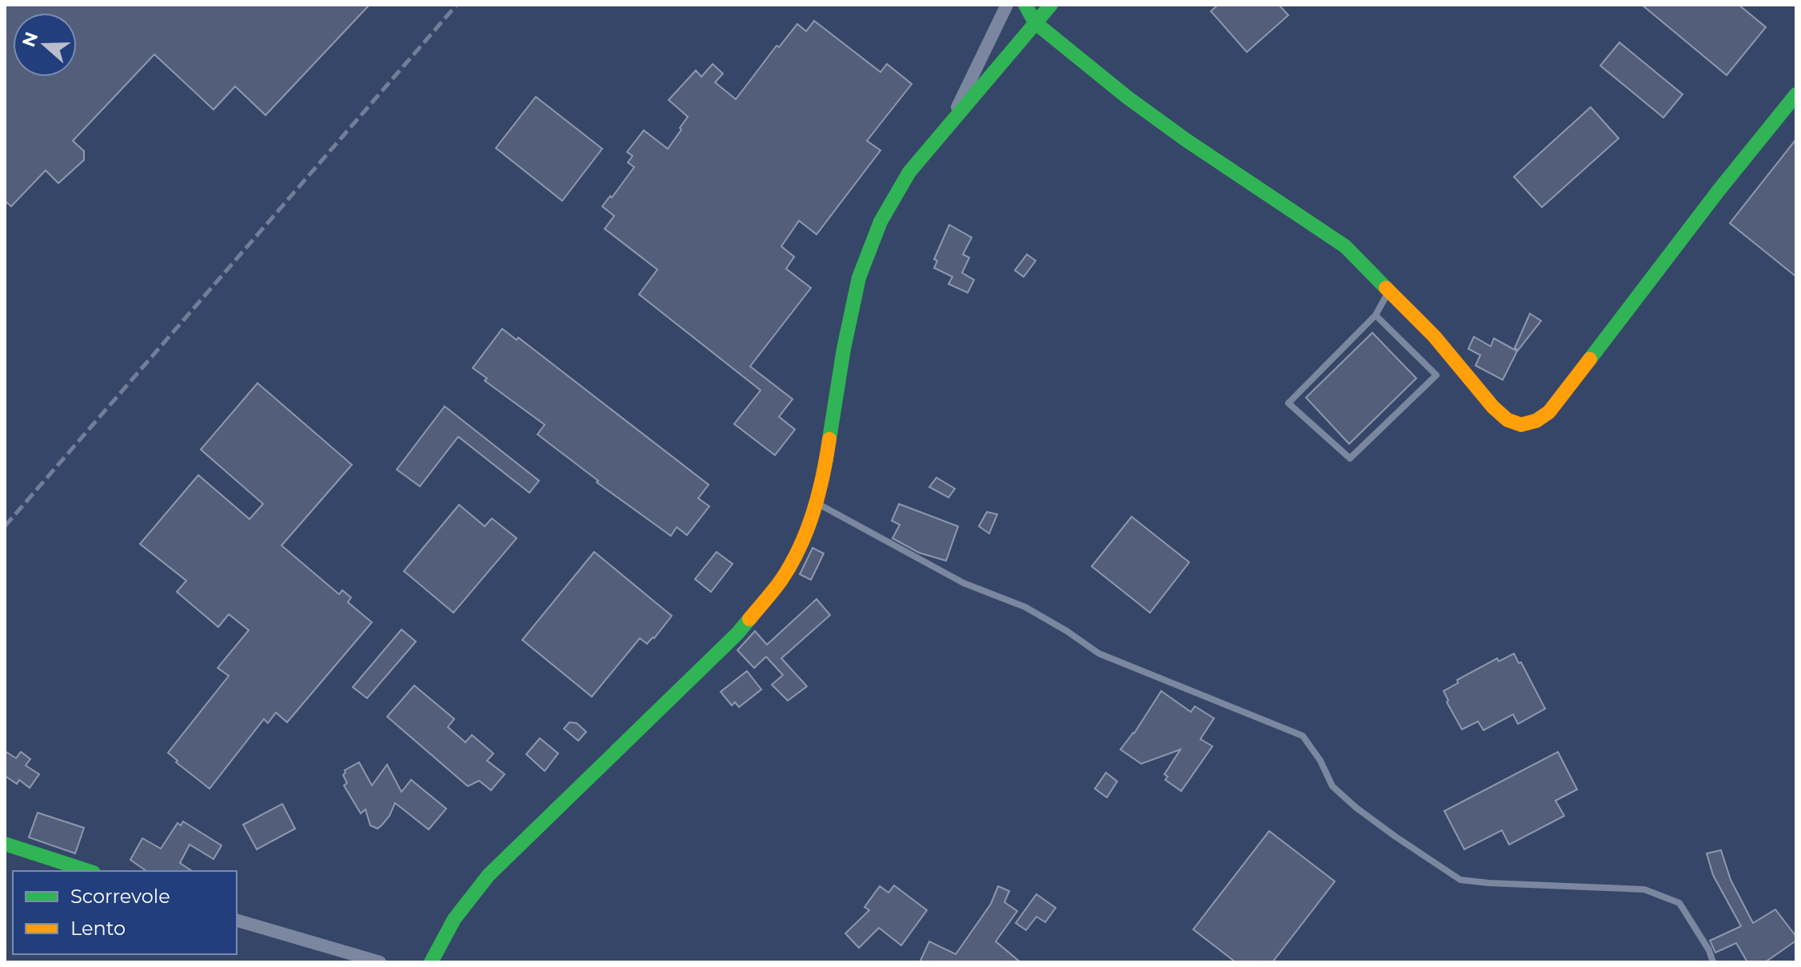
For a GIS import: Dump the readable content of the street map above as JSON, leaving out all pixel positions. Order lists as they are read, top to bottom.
{
  "legend": ["Scorrevole", "Lento"],
  "north": "left"
}
